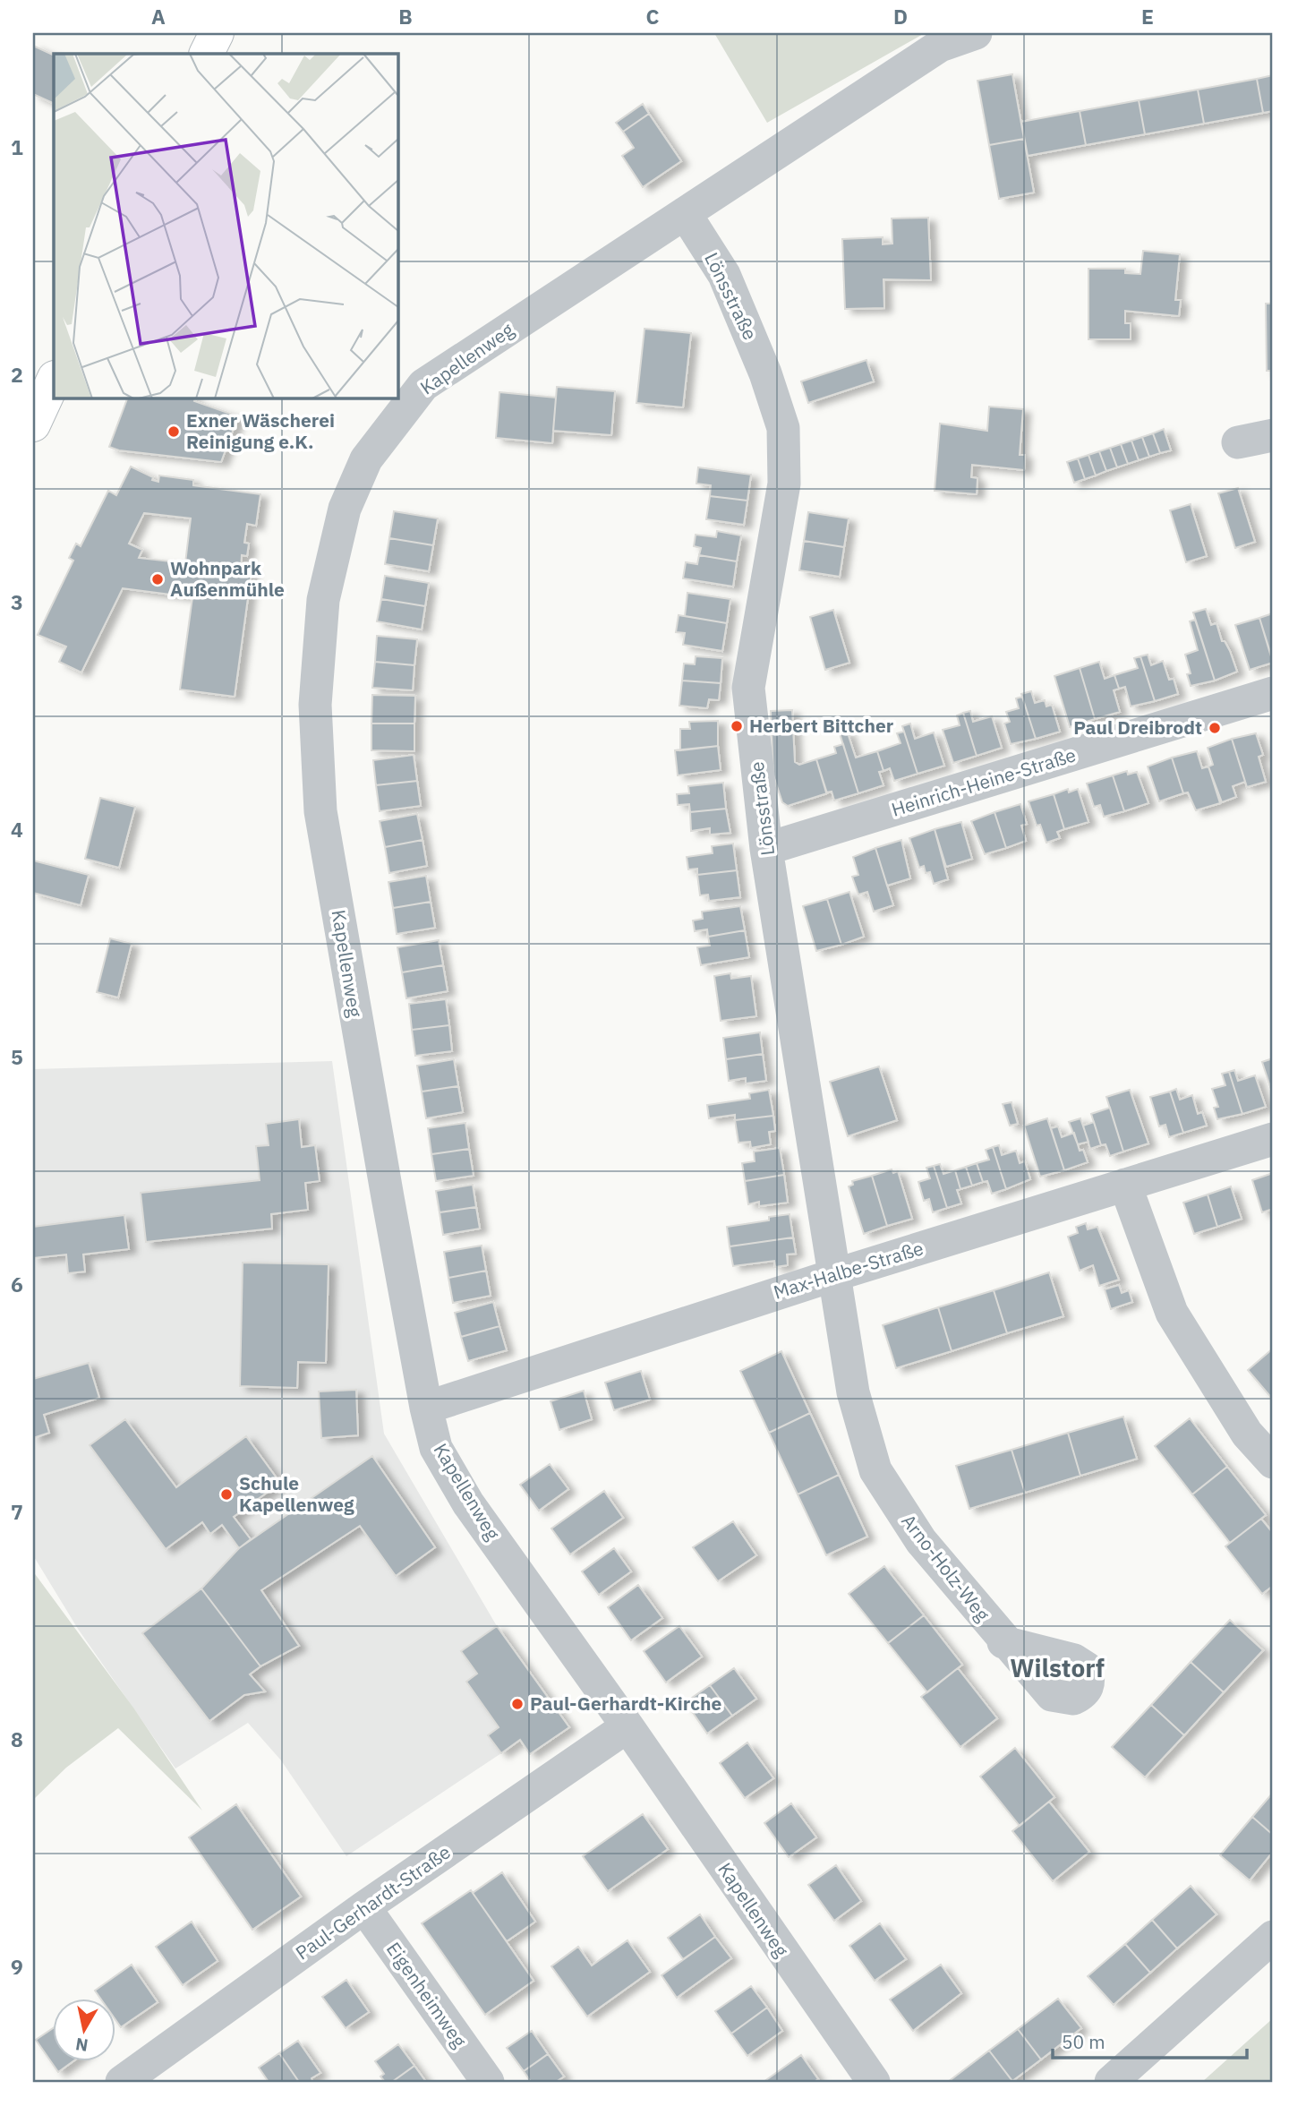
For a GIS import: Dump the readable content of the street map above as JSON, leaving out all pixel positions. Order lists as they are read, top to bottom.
{
  "streets": {
    "street": [
      "Lönsstraße",
      "Kapellenweg",
      "Heinrich-Heine-Straße",
      "Max-Halbe-Straße",
      "Arno-Holz-Weg",
      "Paul-Gerhardt-Straße",
      "Eigenheimweg"
    ]
  },
  "crossings": [
    ["Lönsstraße", "Kapellenweg"],
    ["Lönsstraße", "Heinrich-Heine-Straße"],
    ["Lönsstraße", "Max-Halbe-Straße"],
    ["Lönsstraße", "Arno-Holz-Weg"],
    ["Kapellenweg", "Max-Halbe-Straße"],
    ["Kapellenweg", "Paul-Gerhardt-Straße"],
    ["Max-Halbe-Straße", "Arno-Holz-Weg"],
    ["Paul-Gerhardt-Straße", "Eigenheimweg"]
  ],
  "districts": ["Wilstorf"],
  "places": [
    "Exner Wäscherei Reinigung e.K.",
    "Wohnpark Außenmühle",
    "Herbert Bittcher",
    "Paul Dreibrodt",
    "Schule Kapellenweg",
    "Paul-Gerhardt-Kirche"
  ],
  "scale_bar": "50 m",
  "north": "bottom",
  "grid": {
    "columns": [
      "A",
      "B",
      "C",
      "D",
      "E"
    ],
    "rows": [
      "1",
      "2",
      "3",
      "4",
      "5",
      "6",
      "7",
      "8",
      "9"
    ]
  }
}
